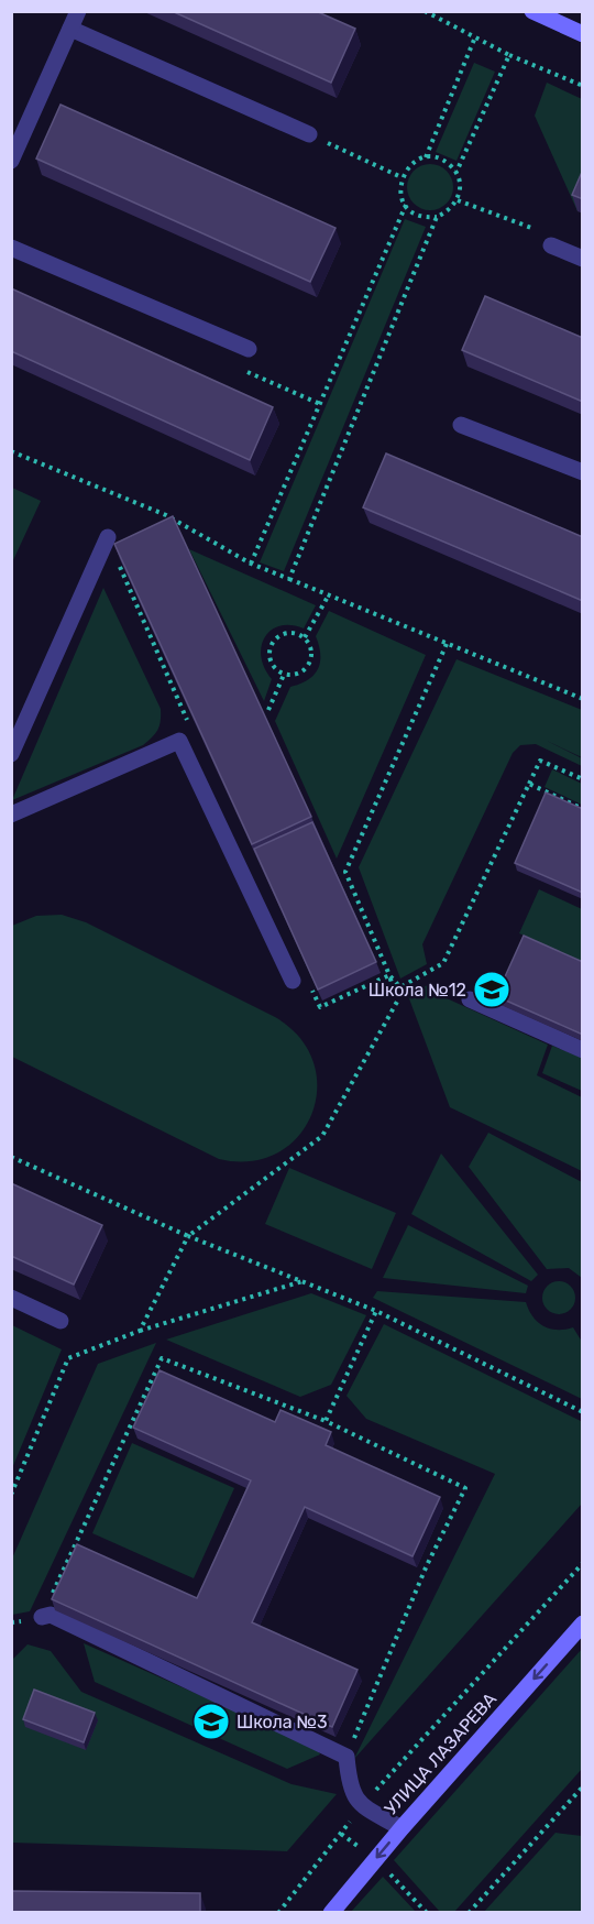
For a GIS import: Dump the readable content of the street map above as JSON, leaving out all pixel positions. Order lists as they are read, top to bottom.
{
  "streets": {
    "main road": ["УЛИЦА ЛАЗАРЕВА"]
  },
  "one_way": ["УЛИЦА ЛАЗАРЕВА"],
  "places": {
    "school or university": ["Школа №12", "Школа №3"]
  }
}
